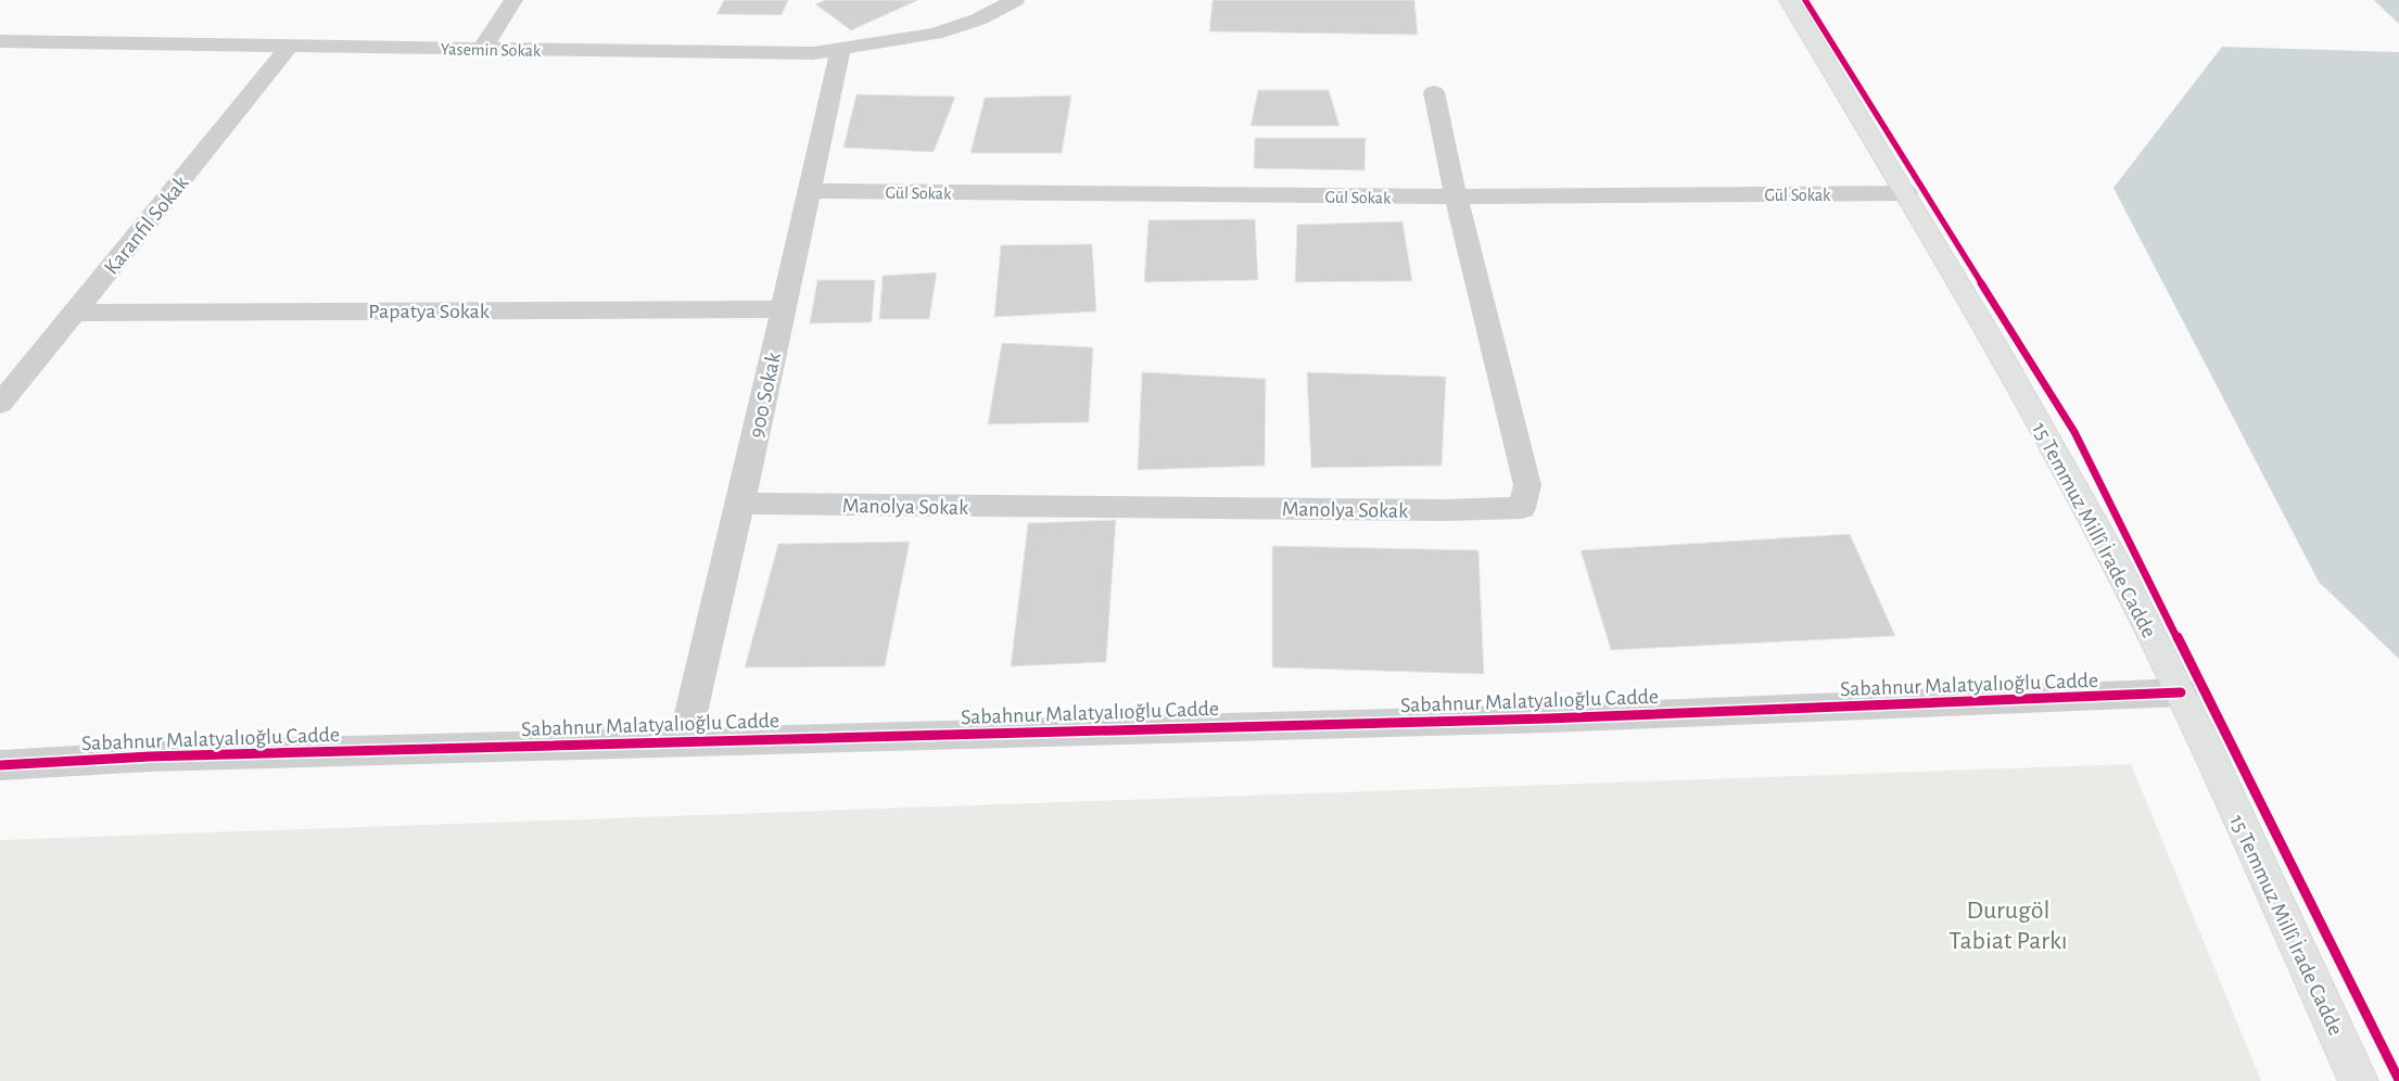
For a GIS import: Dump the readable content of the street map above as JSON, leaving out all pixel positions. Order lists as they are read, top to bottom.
{
  "streets": {
    "main road": ["15 Temmuz Millî İrade Cadde"],
    "street": [
      "Yasemin Sokak",
      "Gül Sokak",
      "Karanfil Sokak",
      "Papatya Sokak",
      "900 Sokak",
      "Manolya Sokak",
      "Sabahnur Malatyalıoğlu Cadde"
    ]
  },
  "crossings": [
    ["Yasemin Sokak", "Karanfil Sokak"],
    ["Yasemin Sokak", "900 Sokak"],
    ["Gül Sokak", "900 Sokak"],
    ["Gül Sokak", "Manolya Sokak"],
    ["Gül Sokak", "15 Temmuz Millî İrade Cadde"],
    ["Karanfil Sokak", "Papatya Sokak"],
    ["Papatya Sokak", "900 Sokak"],
    ["900 Sokak", "Manolya Sokak"],
    ["900 Sokak", "Sabahnur Malatyalıoğlu Cadde"],
    ["15 Temmuz Millî İrade Cadde", "Sabahnur Malatyalıoğlu Cadde"]
  ],
  "parks": ["Durugöl Tabiat Parkı"]
}
